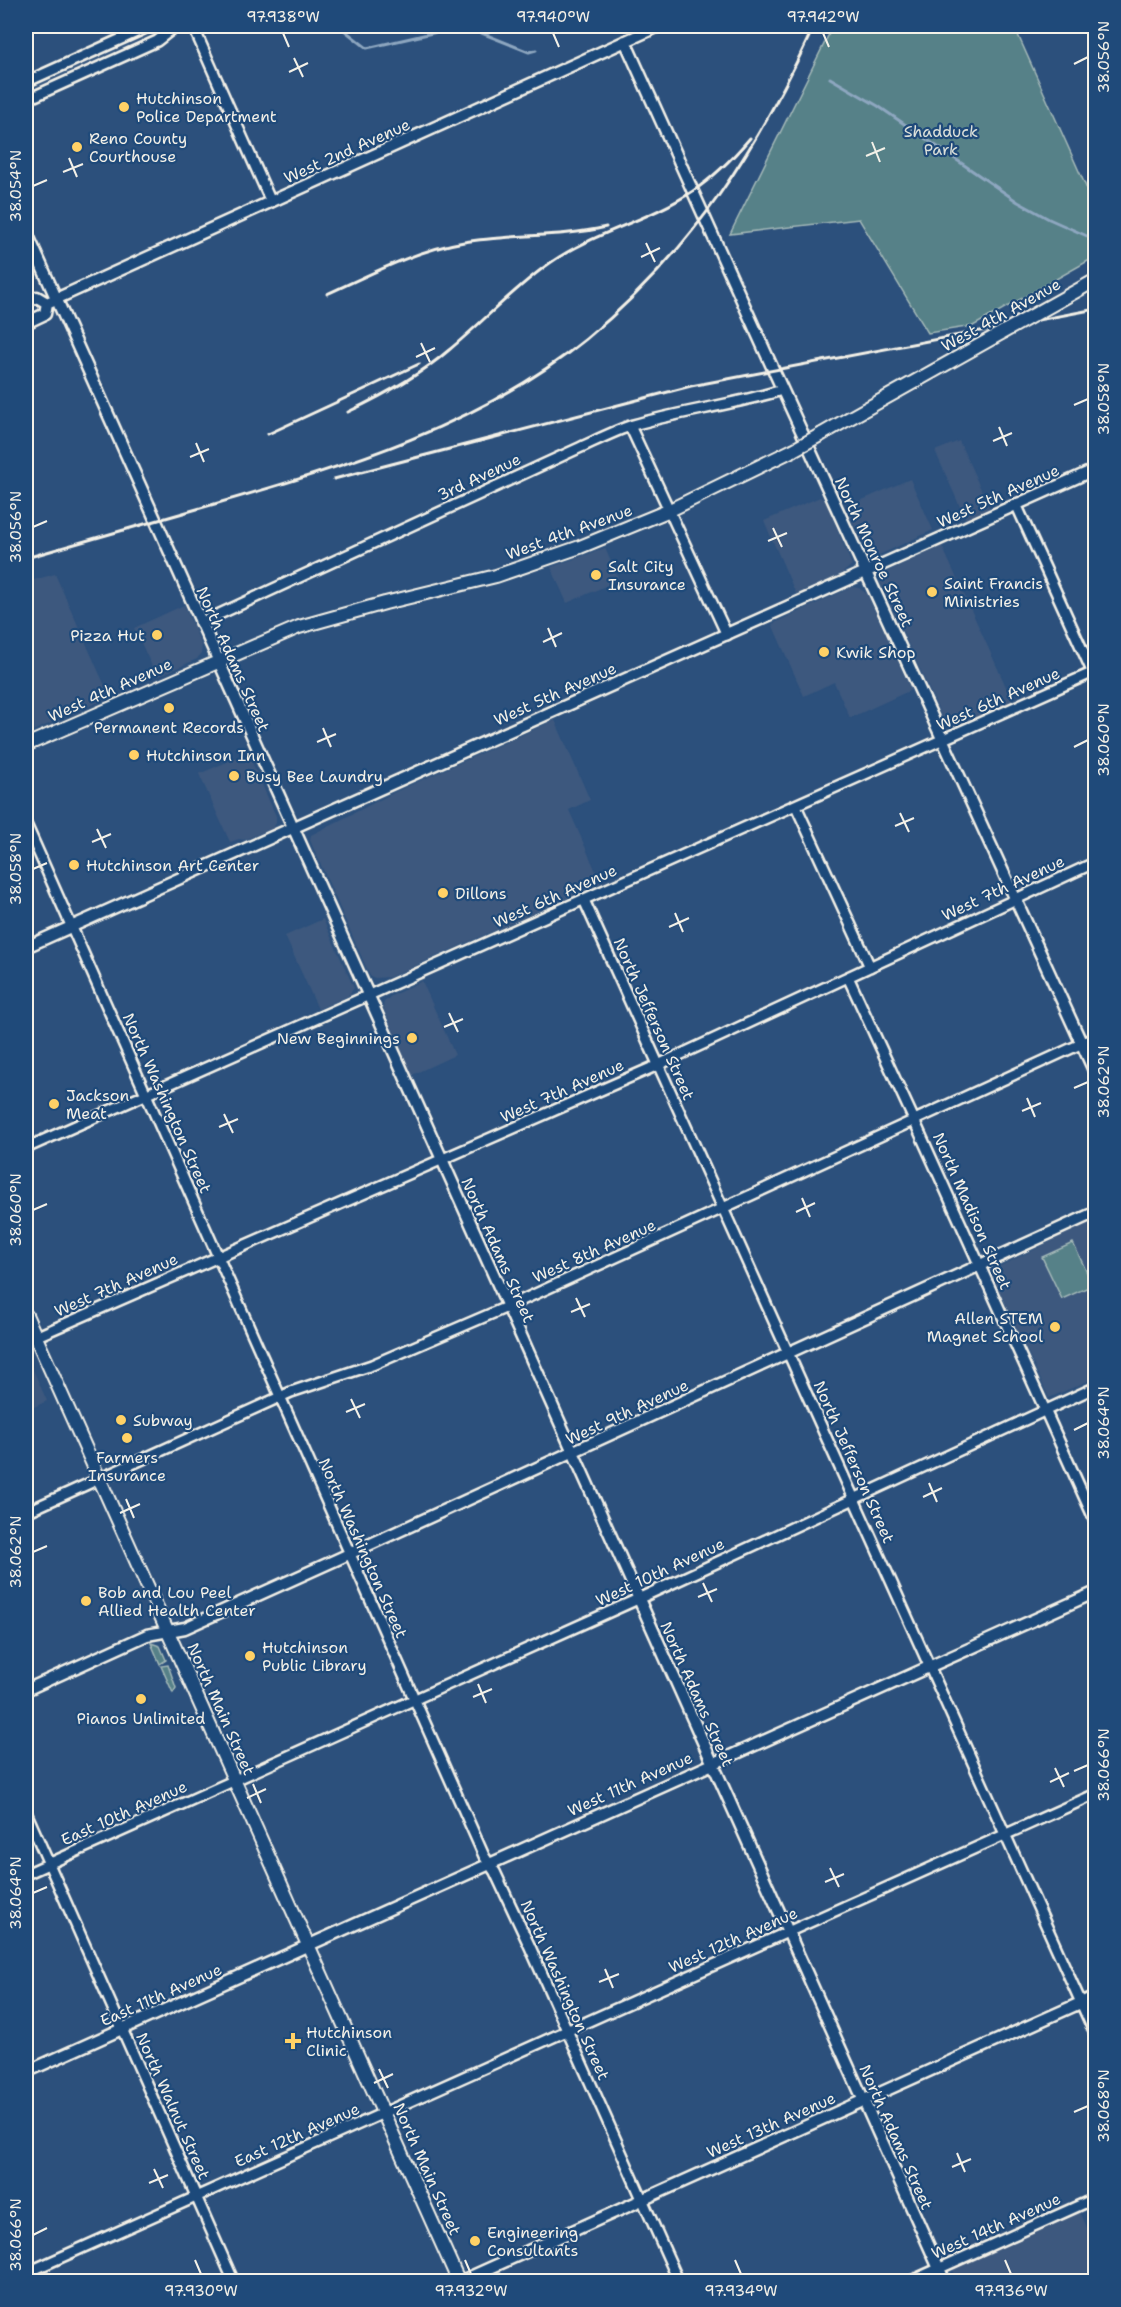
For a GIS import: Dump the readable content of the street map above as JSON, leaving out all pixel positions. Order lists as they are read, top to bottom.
{
  "streets": {
    "main road": ["West 4th Avenue", "North Main Street"],
    "street": [
      "West 2nd Avenue",
      "3rd Avenue",
      "West 5th Avenue",
      "North Monroe Street",
      "North Adams Street",
      "West 6th Avenue",
      "West 7th Avenue",
      "North Jefferson Street",
      "North Washington Street",
      "North Madison Street",
      "West 8th Avenue",
      "West 9th Avenue",
      "West 10th Avenue",
      "West 11th Avenue",
      "East 10th Avenue",
      "West 12th Avenue",
      "East 11th Avenue",
      "North Walnut Street",
      "West 13th Avenue",
      "East 12th Avenue",
      "West 14th Avenue"
    ]
  },
  "crossings": [
    ["West 2nd Avenue", "North Monroe Street"],
    ["West 2nd Avenue", "North Adams Street"],
    ["West 4th Avenue", "North Adams Street"],
    ["3rd Avenue", "North Monroe Street"],
    ["3rd Avenue", "North Adams Street"],
    ["West 5th Avenue", "North Monroe Street"],
    ["West 5th Avenue", "North Adams Street"],
    ["West 5th Avenue", "North Washington Street"],
    ["North Monroe Street", "West 6th Avenue"],
    ["North Monroe Street", "West 7th Avenue"],
    ["North Monroe Street", "West 8th Avenue"],
    ["North Adams Street", "West 6th Avenue"],
    ["North Adams Street", "West 7th Avenue"],
    ["North Adams Street", "West 8th Avenue"],
    ["North Adams Street", "West 9th Avenue"],
    ["North Adams Street", "West 10th Avenue"],
    ["North Adams Street", "West 11th Avenue"],
    ["North Adams Street", "West 12th Avenue"],
    ["North Adams Street", "West 13th Avenue"],
    ["North Adams Street", "West 14th Avenue"],
    ["West 6th Avenue", "North Jefferson Street"],
    ["West 6th Avenue", "North Washington Street"],
    ["West 7th Avenue", "North Jefferson Street"],
    ["West 7th Avenue", "North Washington Street"],
    ["West 7th Avenue", "North Madison Street"],
    ["West 7th Avenue", "North Main Street"],
    ["North Jefferson Street", "West 8th Avenue"],
    ["North Jefferson Street", "West 9th Avenue"],
    ["North Jefferson Street", "West 10th Avenue"],
    ["North Jefferson Street", "West 11th Avenue"],
    ["North Jefferson Street", "West 12th Avenue"],
    ["North Jefferson Street", "West 13th Avenue"],
    ["North Washington Street", "West 8th Avenue"],
    ["North Washington Street", "West 9th Avenue"],
    ["North Washington Street", "West 10th Avenue"],
    ["North Washington Street", "West 11th Avenue"],
    ["North Washington Street", "West 12th Avenue"],
    ["North Washington Street", "West 13th Avenue"],
    ["North Madison Street", "West 8th Avenue"],
    ["North Madison Street", "West 9th Avenue"],
    ["North Madison Street", "West 10th Avenue"],
    ["West 8th Avenue", "North Main Street"],
    ["West 9th Avenue", "North Main Street"],
    ["West 10th Avenue", "North Main Street"],
    ["West 10th Avenue", "East 10th Avenue"],
    ["North Main Street", "West 11th Avenue"],
    ["North Main Street", "East 10th Avenue"],
    ["North Main Street", "West 12th Avenue"],
    ["North Main Street", "East 11th Avenue"],
    ["North Main Street", "West 13th Avenue"],
    ["North Main Street", "East 12th Avenue"],
    ["West 11th Avenue", "East 11th Avenue"],
    ["East 10th Avenue", "North Walnut Street"],
    ["West 12th Avenue", "East 12th Avenue"],
    ["East 11th Avenue", "North Walnut Street"],
    ["North Walnut Street", "East 12th Avenue"]
  ],
  "parks": ["Shadduck Park"],
  "places": {
    "other": [
      "Hutchinson Police Department",
      "Reno County Courthouse",
      "Salt City Insurance",
      "Saint Francis Ministries",
      "Pizza Hut",
      "Kwik Shop",
      "Permanent Records",
      "Hutchinson Inn",
      "Busy Bee Laundry",
      "Hutchinson Art Center",
      "Dillons",
      "New Beginnings",
      "Jackson Meat",
      "Allen STEM Magnet School",
      "Subway",
      "Farmers Insurance",
      "Bob and Lou Peel Allied Health Center",
      "Hutchinson Public Library",
      "Pianos Unlimited",
      "Engineering Consultants"
    ],
    "health": ["Hutchinson Clinic"]
  },
  "coordinates": [
    "97.938°W",
    "97.940°W",
    "97.942°W",
    "38.056°N",
    "38.054°N",
    "38.058°N",
    "38.060°N",
    "38.062°N",
    "38.064°N",
    "38.066°N",
    "38.068°N",
    "97.930°W",
    "97.932°W",
    "97.934°W",
    "97.936°W"
  ]
}
